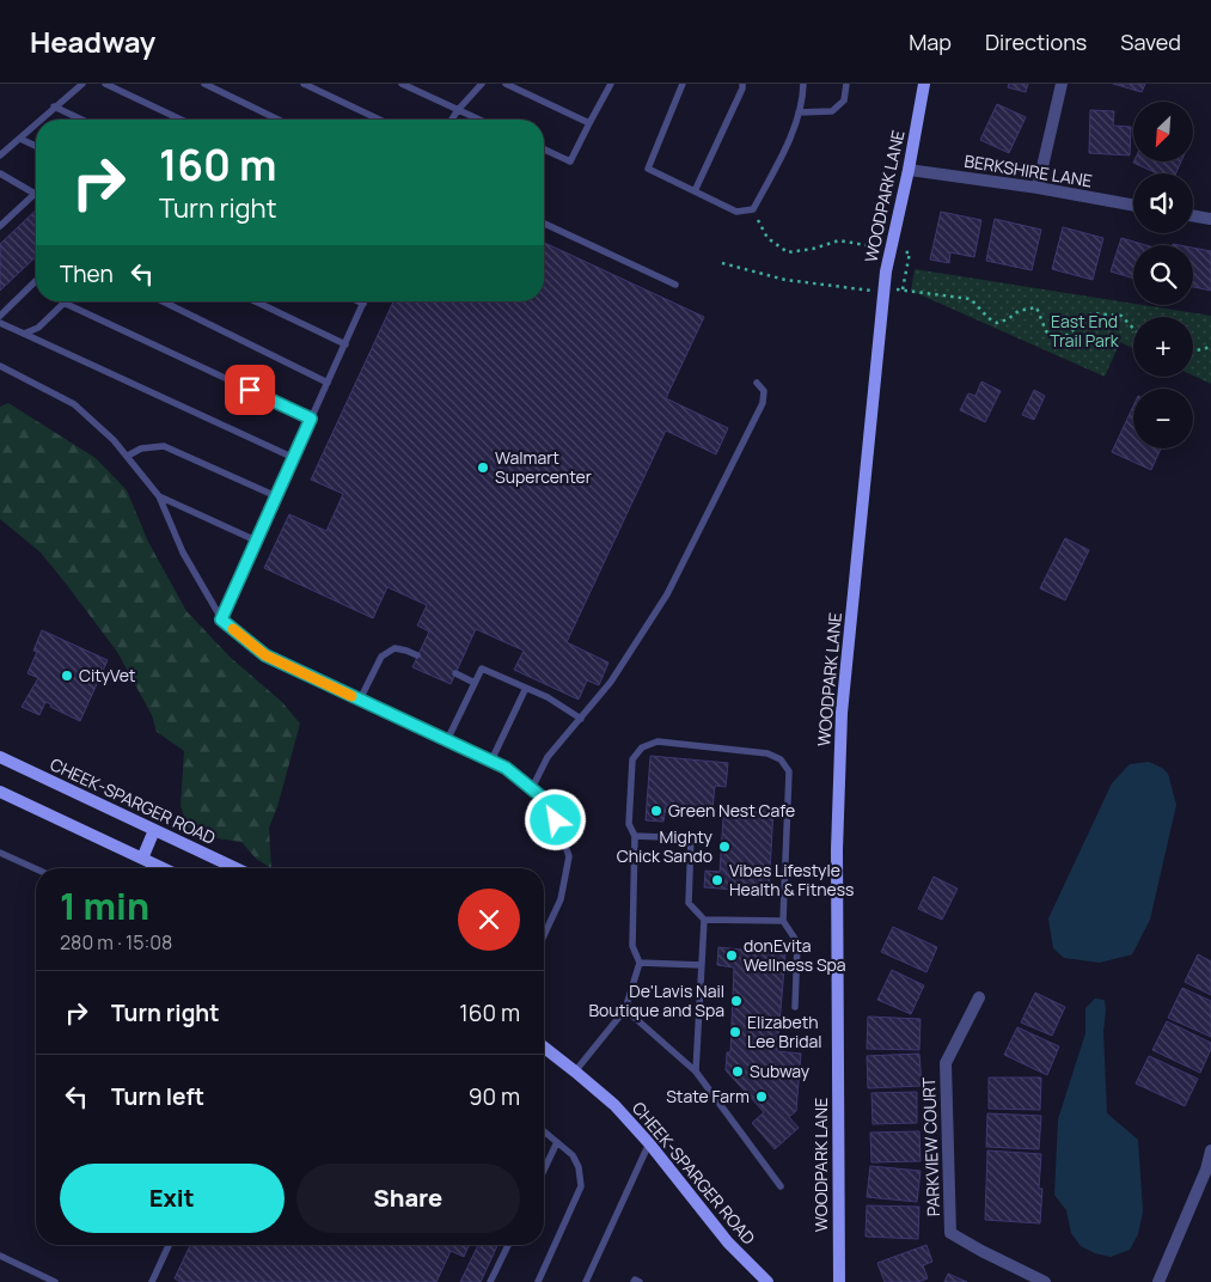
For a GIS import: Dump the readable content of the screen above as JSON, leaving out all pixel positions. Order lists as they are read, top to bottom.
{
  "streets": {
    "street": [
      "BERKSHIRE LANE",
      "WOODPARK LANE",
      "CHEEK-SPARGER ROAD",
      "PARKVIEW COURT"
    ]
  },
  "crossings": [
    ["BERKSHIRE LANE", "WOODPARK LANE"]
  ],
  "parks": ["East End Trail Park"],
  "places": [
    "Walmart Supercenter",
    "CityVet",
    "Green Nest Cafe",
    "Mighty Chick Sando",
    "Vibes Lifestyle Health & Fitness",
    "donEvita Wellness Spa",
    "De'Lavis Nail Boutique and Spa",
    "Elizabeth Lee Bridal",
    "Subway",
    "State Farm"
  ],
  "north": "bottom left",
  "page": {
    "header": "Headway",
    "nav": ["Map", "Directions", "Saved"],
    "map_buttons": ["+", "−"],
    "turn": ["160 m", "Turn right"],
    "then": "Then",
    "heading": ["1 min", "280 m · 15:08"],
    "list": [
      {
        "name": "Turn right",
        "value": "160 m"
      },
      {
        "name": "Turn left",
        "value": "90 m"
      }
    ],
    "buttons": ["Exit", "Share"]
  }
}
